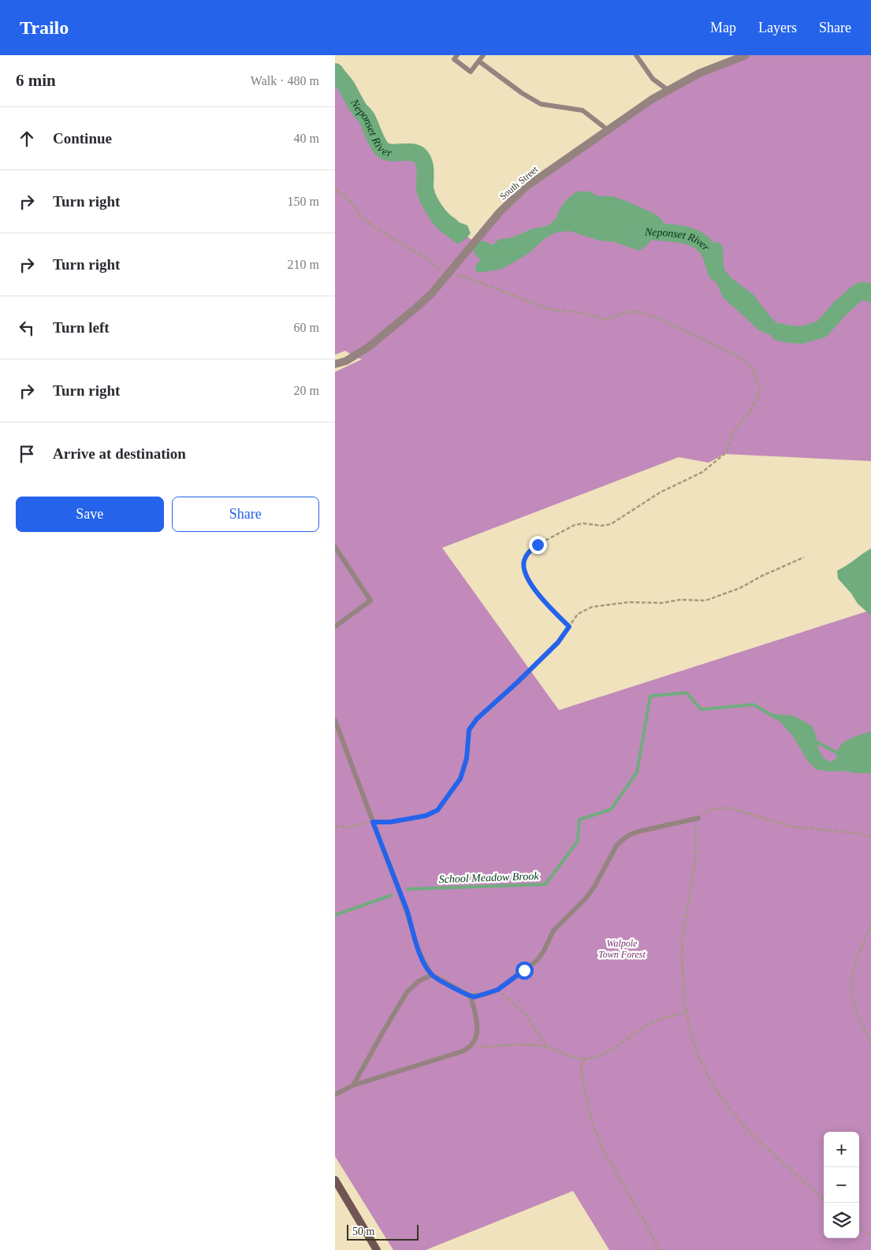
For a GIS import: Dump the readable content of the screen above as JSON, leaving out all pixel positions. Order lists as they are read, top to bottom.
{
  "streets": {
    "street": ["South Street"]
  },
  "water": ["Neponset River", "School Meadow Brook"],
  "parks": ["Walpole Town Forest"],
  "scale_bar": "50 m",
  "page": {
    "header": "Trailo",
    "nav": ["Map", "Layers", "Share"],
    "heading": ["6 min", "Walk · 480 m"],
    "list": [
      ["Continue", "40 m"],
      ["Turn right", "150 m"],
      ["Turn right", "210 m"],
      ["Turn left", "60 m"],
      ["Turn right", "20 m"],
      "Arrive at destination"
    ],
    "buttons": ["Save", "Share"],
    "map_buttons": ["+", "−"],
    "scale": "50 m"
  }
}
